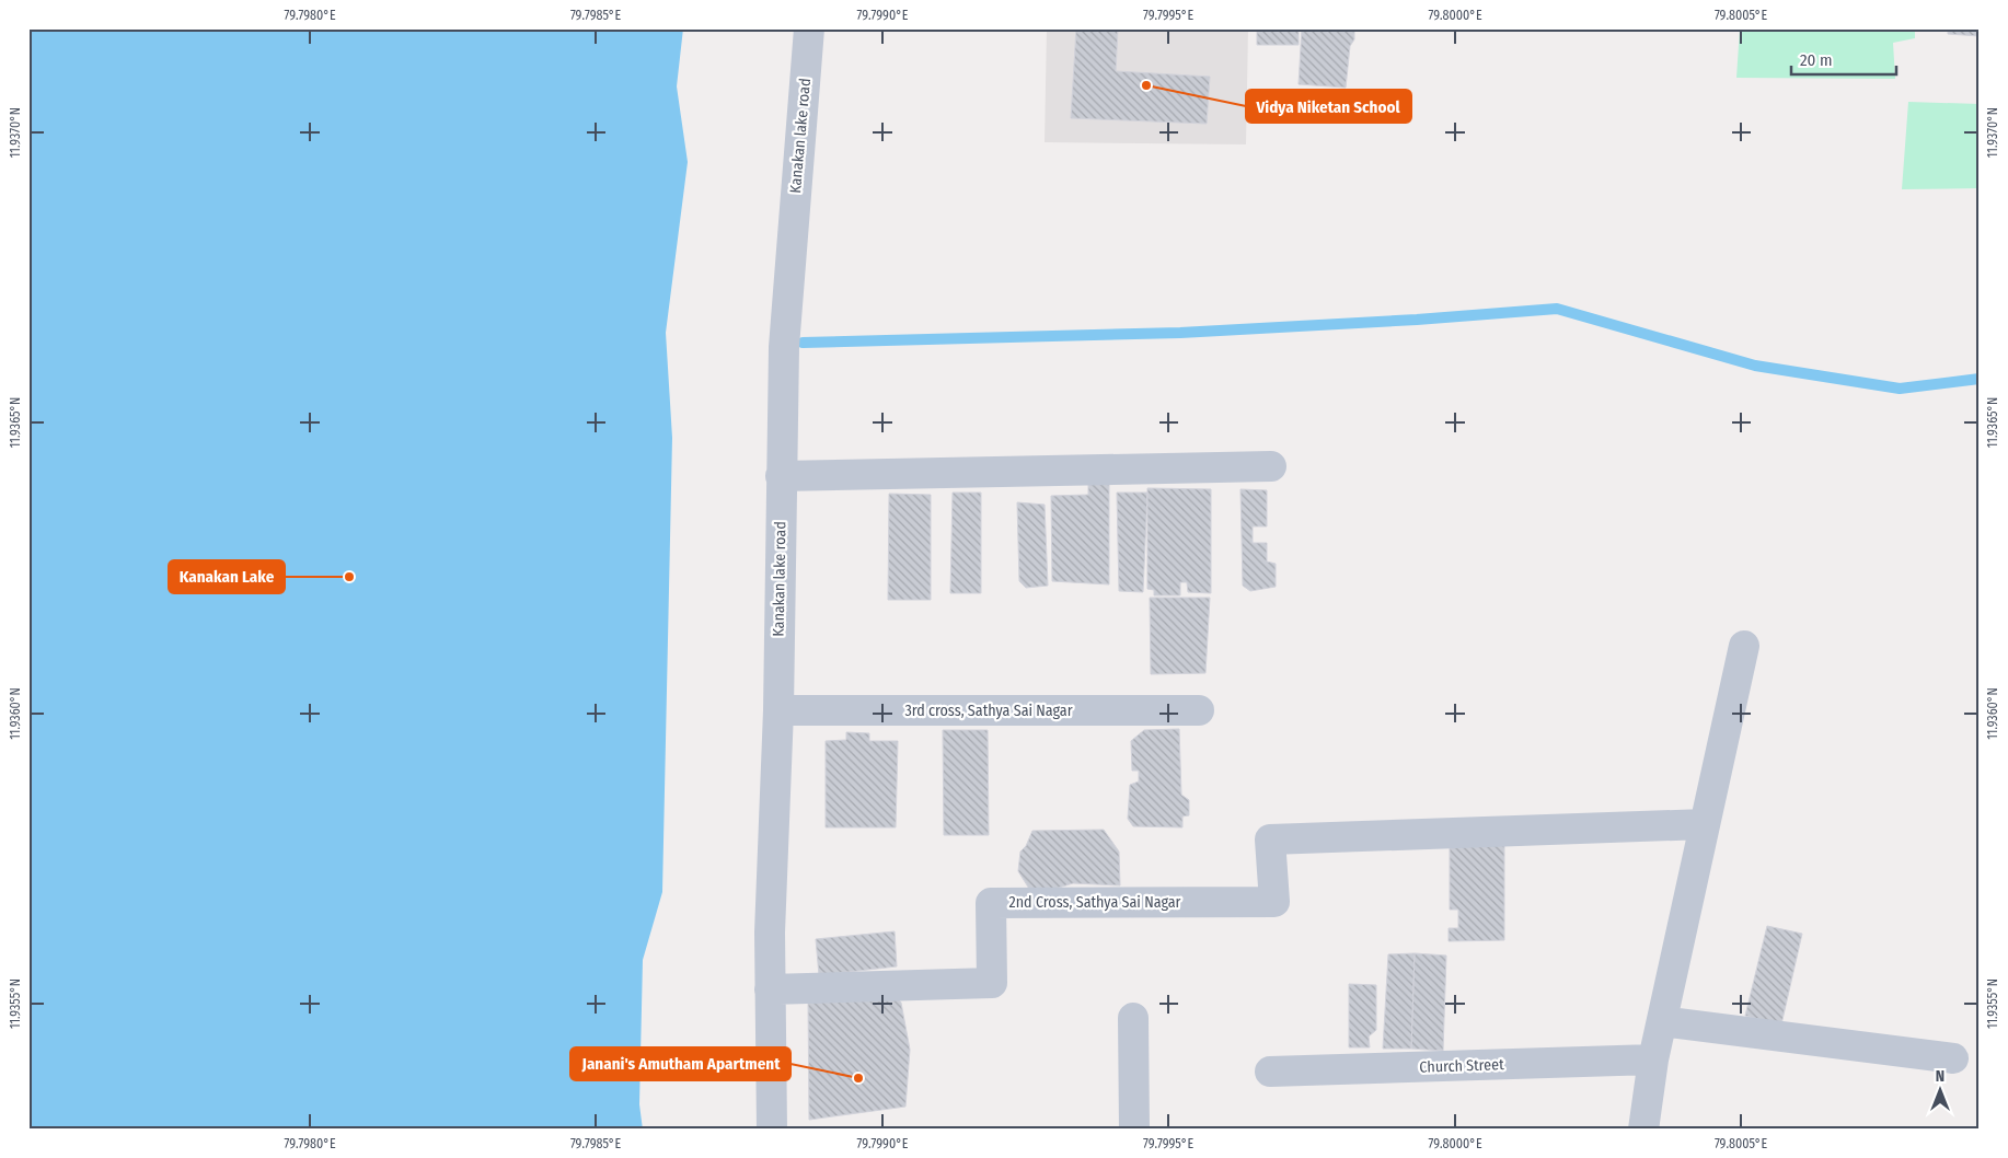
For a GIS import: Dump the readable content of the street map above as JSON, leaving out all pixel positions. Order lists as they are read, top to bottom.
{
  "streets": {
    "street": [
      "Kanakan lake road",
      "3rd cross, Sathya Sai Nagar",
      "2nd Cross, Sathya Sai Nagar",
      "Church Street"
    ]
  },
  "crossings": [
    ["Kanakan lake road", "3rd cross, Sathya Sai Nagar"],
    ["Kanakan lake road", "2nd Cross, Sathya Sai Nagar"]
  ],
  "places": ["Vidya Niketan School", "Kanakan Lake", "Janani's Amutham Apartment"],
  "scale_bar": "20 m",
  "north": "top",
  "coordinates": [
    "79.7980°E",
    "79.7985°E",
    "79.7990°E",
    "79.7995°E",
    "79.8000°E",
    "79.8005°E",
    "11.9370°N",
    "11.9365°N",
    "11.9360°N",
    "11.9355°N"
  ]
}
